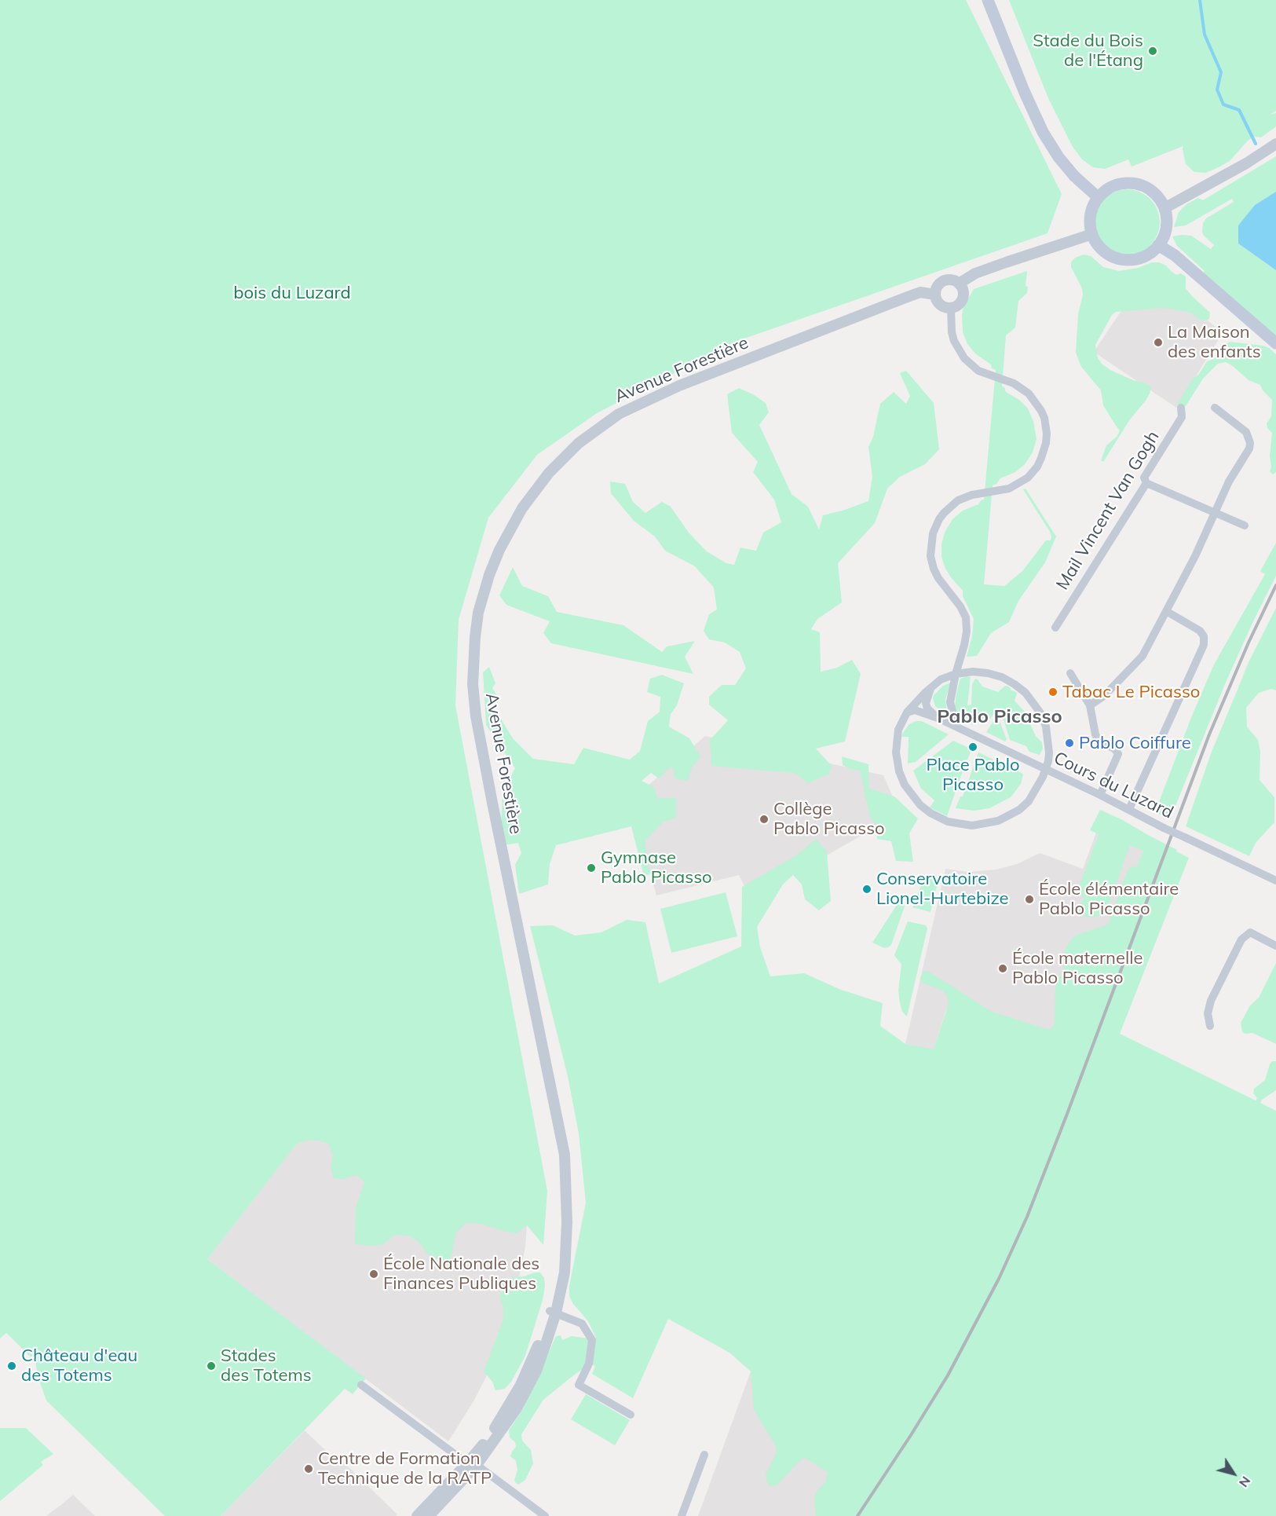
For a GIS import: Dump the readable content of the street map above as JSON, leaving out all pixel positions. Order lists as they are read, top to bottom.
{
  "streets": {
    "street": ["Avenue Forestière", "Mail Vincent Van Gogh", "Cours du Luzard"]
  },
  "districts": ["Pablo Picasso"],
  "parks": ["bois du Luzard"],
  "places": [
    "Stade du Bois de l'Étang",
    "La Maison des enfants",
    "Tabac Le Picasso",
    "Pablo Coiffure",
    "Place Pablo Picasso",
    "Collège Pablo Picasso",
    "Gymnase Pablo Picasso",
    "Conservatoire Lionel-Hurtebize",
    "École élémentaire Pablo Picasso",
    "École maternelle Pablo Picasso",
    "École Nationale des Finances Publiques",
    "Château d'eau des Totems",
    "Stades des Totems",
    "Centre de Formation Technique de la RATP"
  ],
  "north": "bottom right"
}
